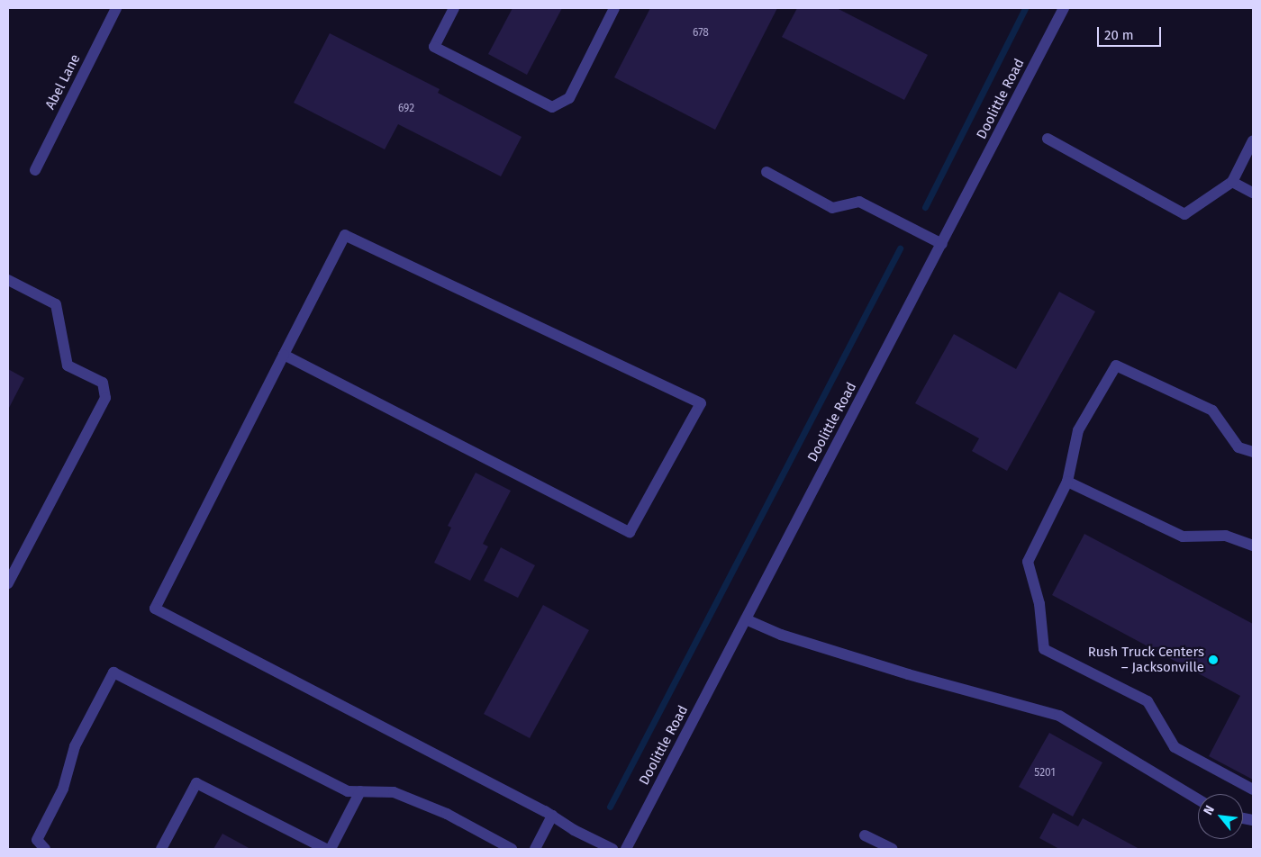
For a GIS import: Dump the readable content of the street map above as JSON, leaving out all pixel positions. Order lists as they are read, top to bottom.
{
  "streets": {
    "street": ["Abel Lane", "Doolittle Road"]
  },
  "places": ["Rush Truck Centers – Jacksonville"],
  "house_numbers": ["678", "692", "5201"],
  "scale_bar": "20 m",
  "north": "top left"
}
